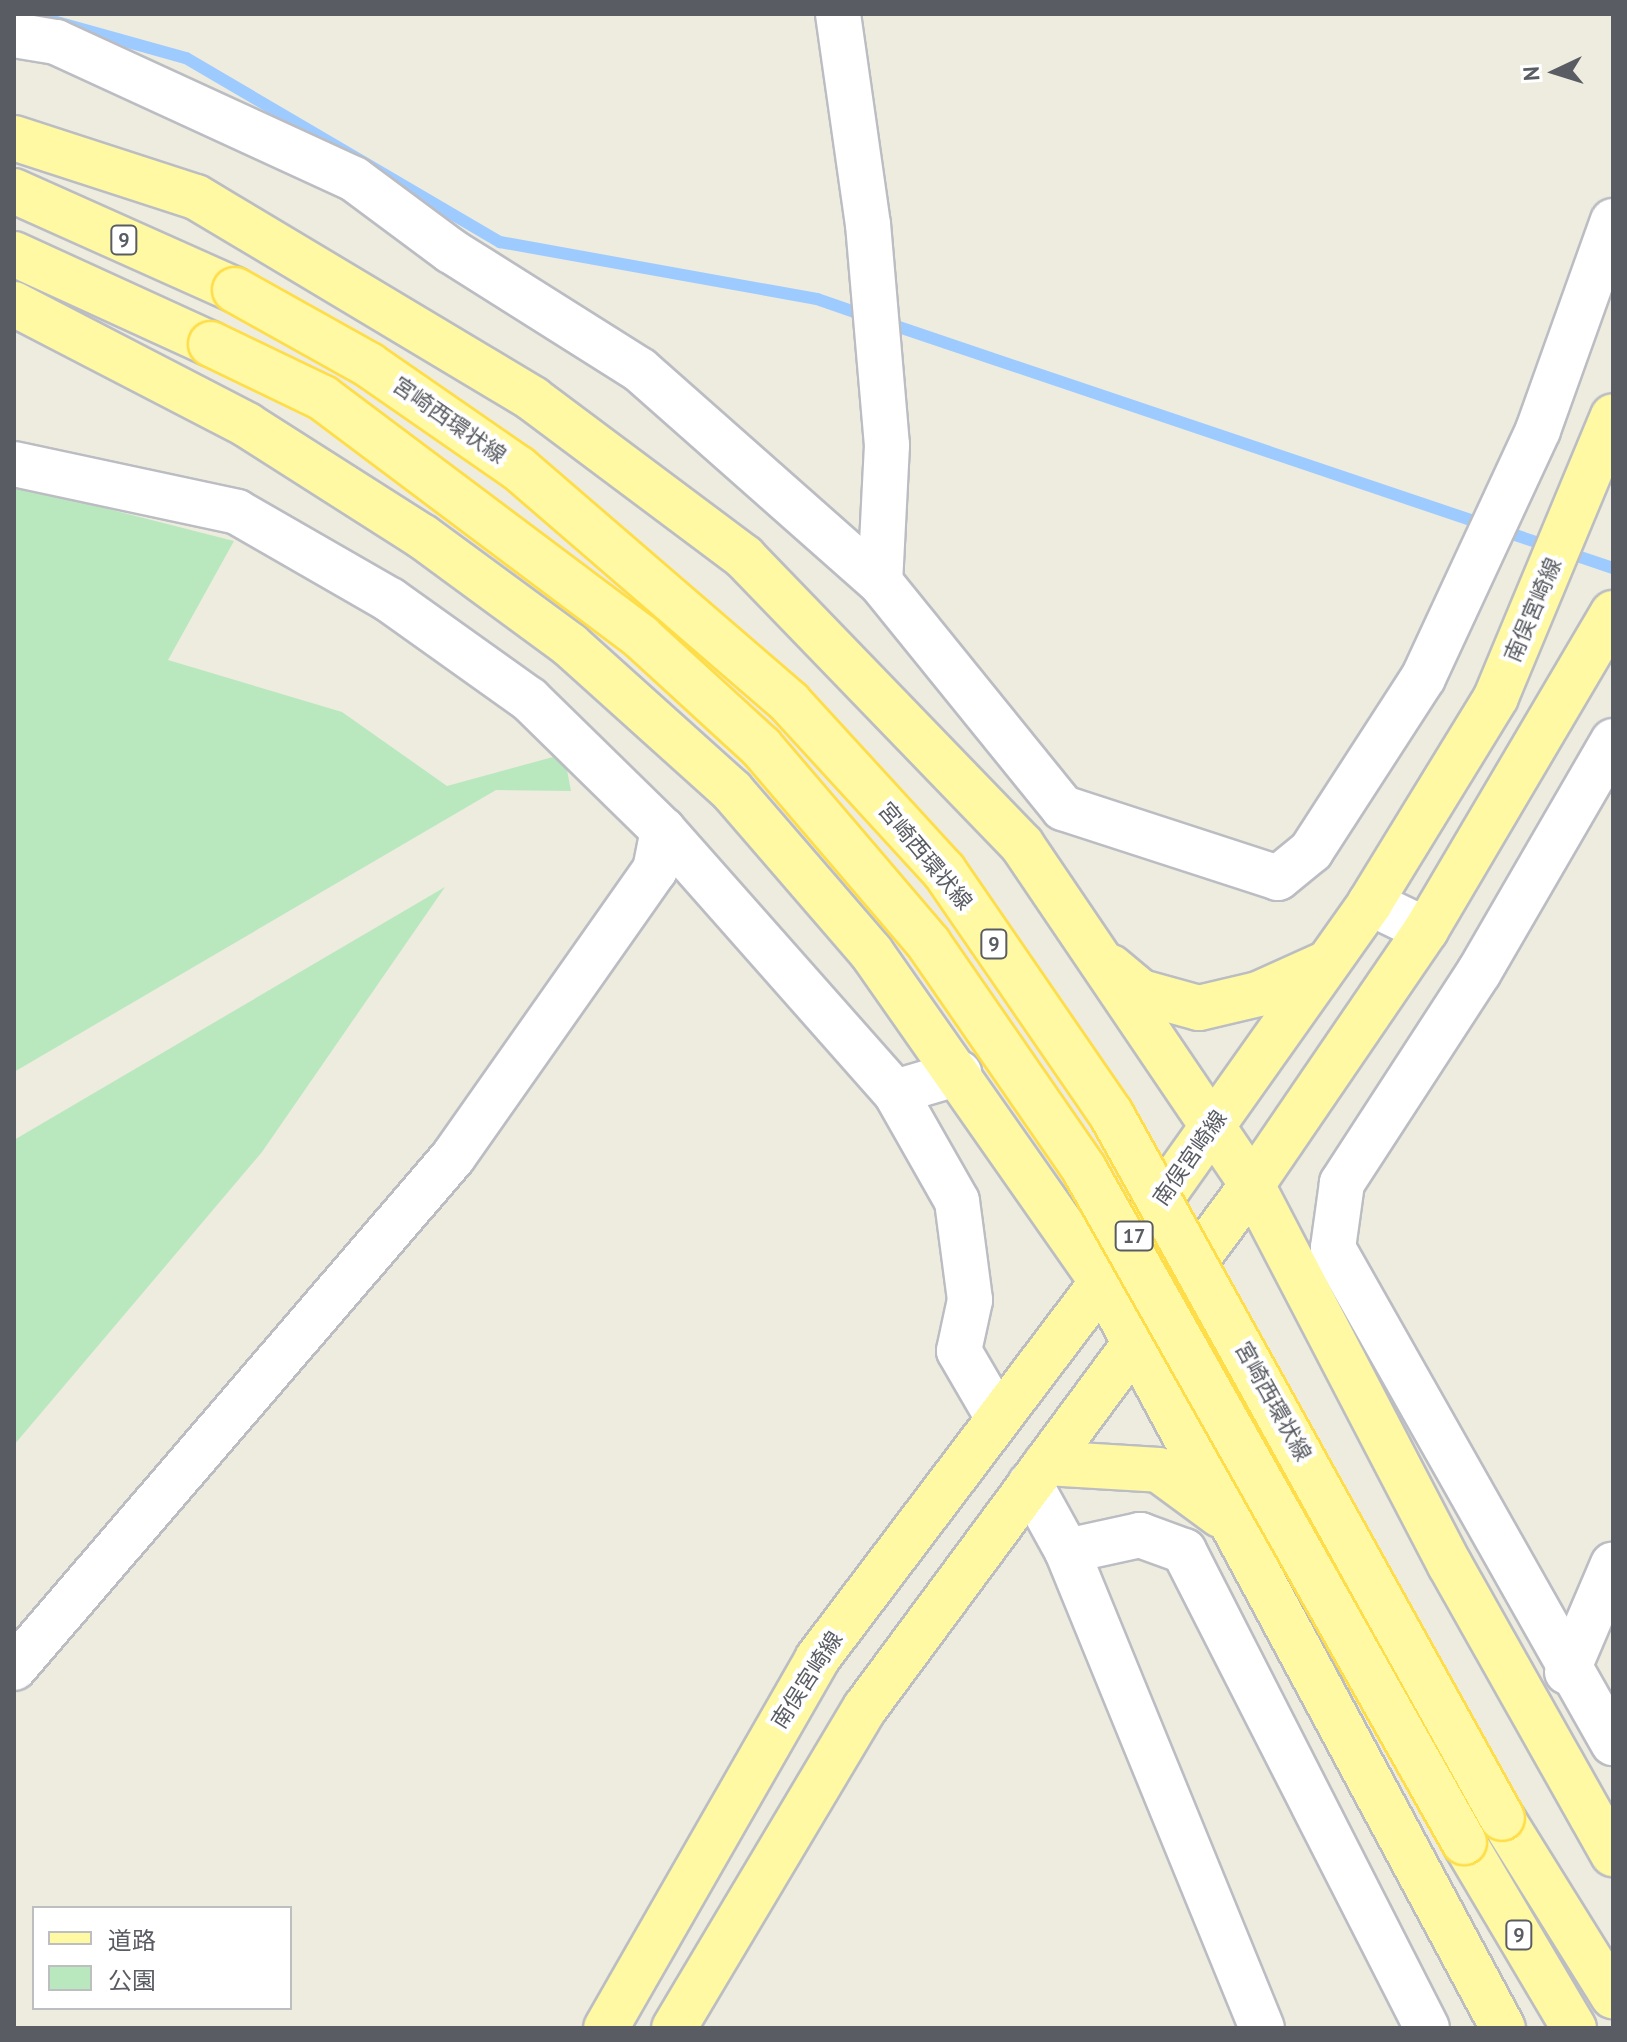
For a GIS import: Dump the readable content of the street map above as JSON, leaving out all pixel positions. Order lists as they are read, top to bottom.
{
  "streets": {
    "main road": [
      "9",
      "宮崎西環状線",
      "南俣宮崎線",
      "17"
    ]
  },
  "legend": ["道路", "公園"],
  "north": "left"
}
